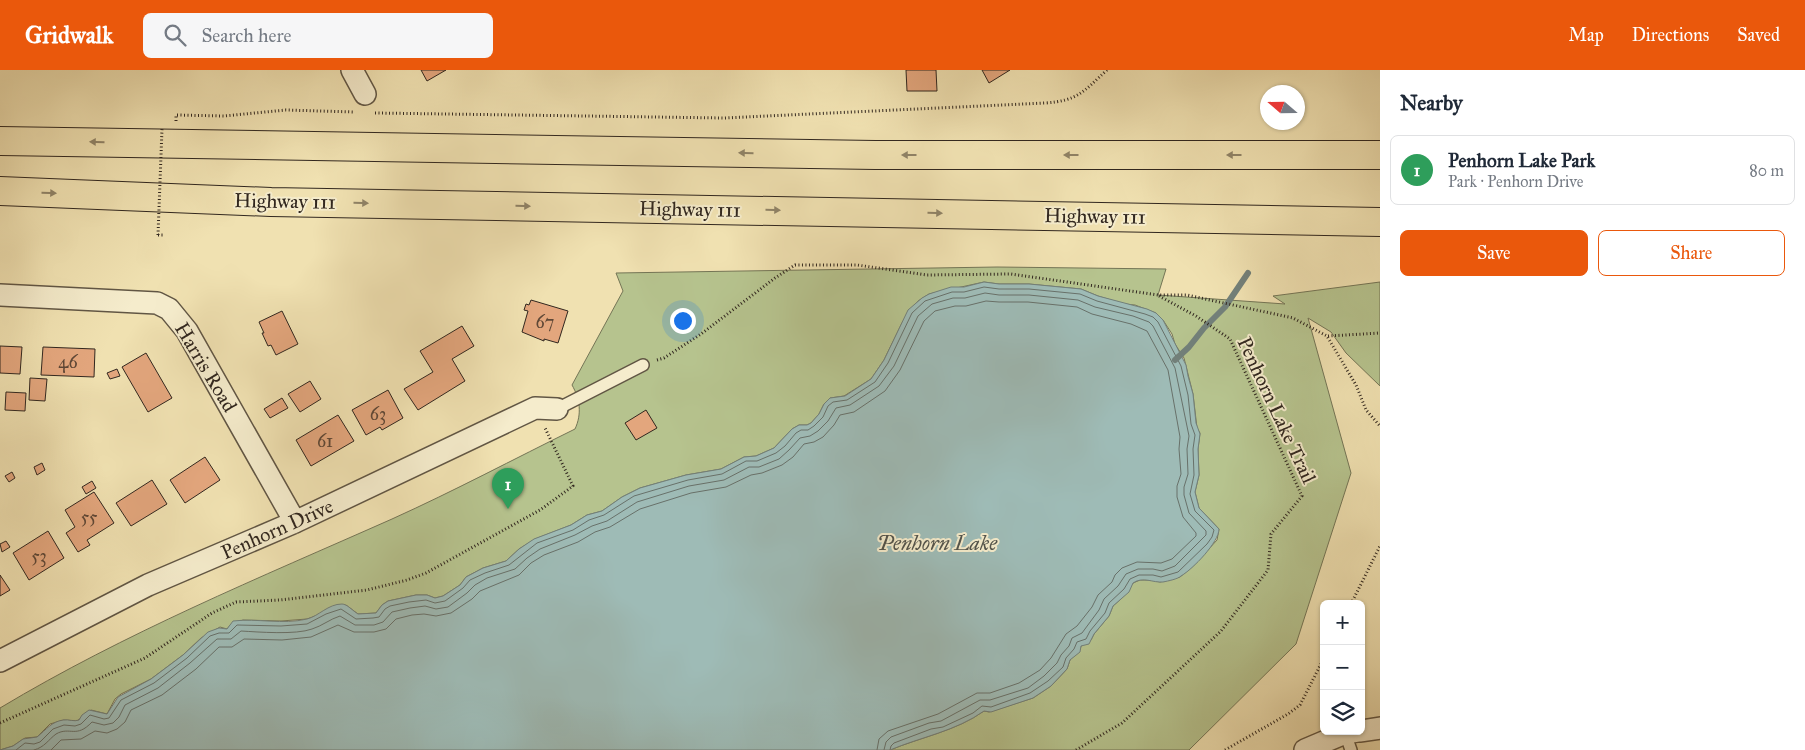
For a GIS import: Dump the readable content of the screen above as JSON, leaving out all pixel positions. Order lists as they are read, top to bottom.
{
  "streets": {
    "highway": ["Highway 111"],
    "street": ["Harris Road", "Penhorn Drive"],
    "path": ["Penhorn Lake Trail"]
  },
  "crossings": [
    ["Harris Road", "Penhorn Drive"]
  ],
  "water": ["Penhorn Lake"],
  "house_numbers": [
    "67",
    "46",
    "63",
    "61",
    "55",
    "53"
  ],
  "north": "left",
  "page": {
    "header": "Gridwalk",
    "search": "Search here",
    "nav": ["Map", "Directions", "Saved"],
    "heading": "Nearby",
    "list": [
      {
        "mark": "1",
        "name": "Penhorn Lake Park",
        "note": "Park · Penhorn Drive",
        "value": "80 m"
      }
    ],
    "buttons": ["Save", "Share"],
    "pins": "1",
    "map_buttons": ["+", "−"]
  }
}
